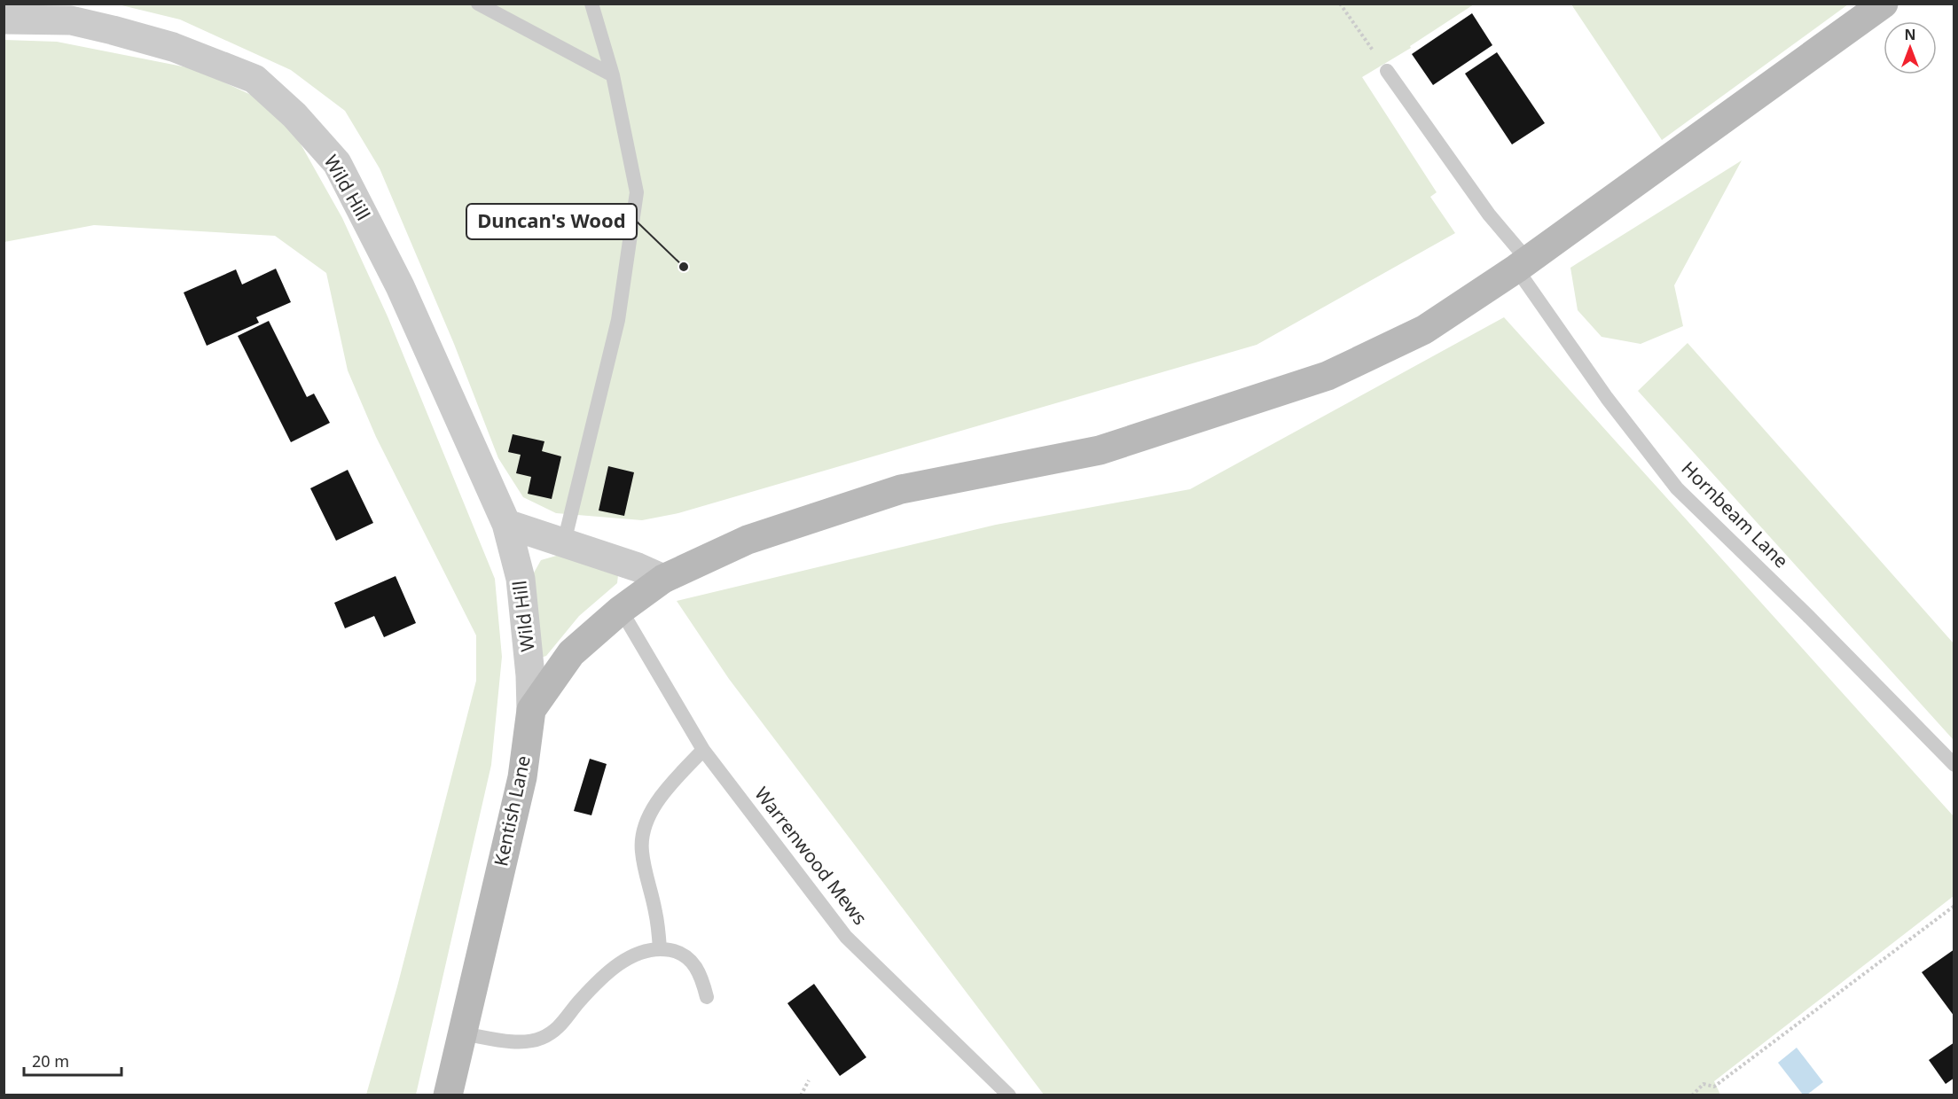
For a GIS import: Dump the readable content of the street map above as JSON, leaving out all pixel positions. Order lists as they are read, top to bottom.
{
  "streets": {
    "main road": ["Kentish Lane"],
    "street": ["Wild Hill"],
    "lane": ["Hornbeam Lane", "Warrenwood Mews"]
  },
  "crossings": [
    ["Wild Hill", "Kentish Lane"],
    ["Hornbeam Lane", "Kentish Lane"],
    ["Kentish Lane", "Warrenwood Mews"]
  ],
  "places": ["Duncan's Wood"],
  "scale_bar": "20 m",
  "north": "top"
}
